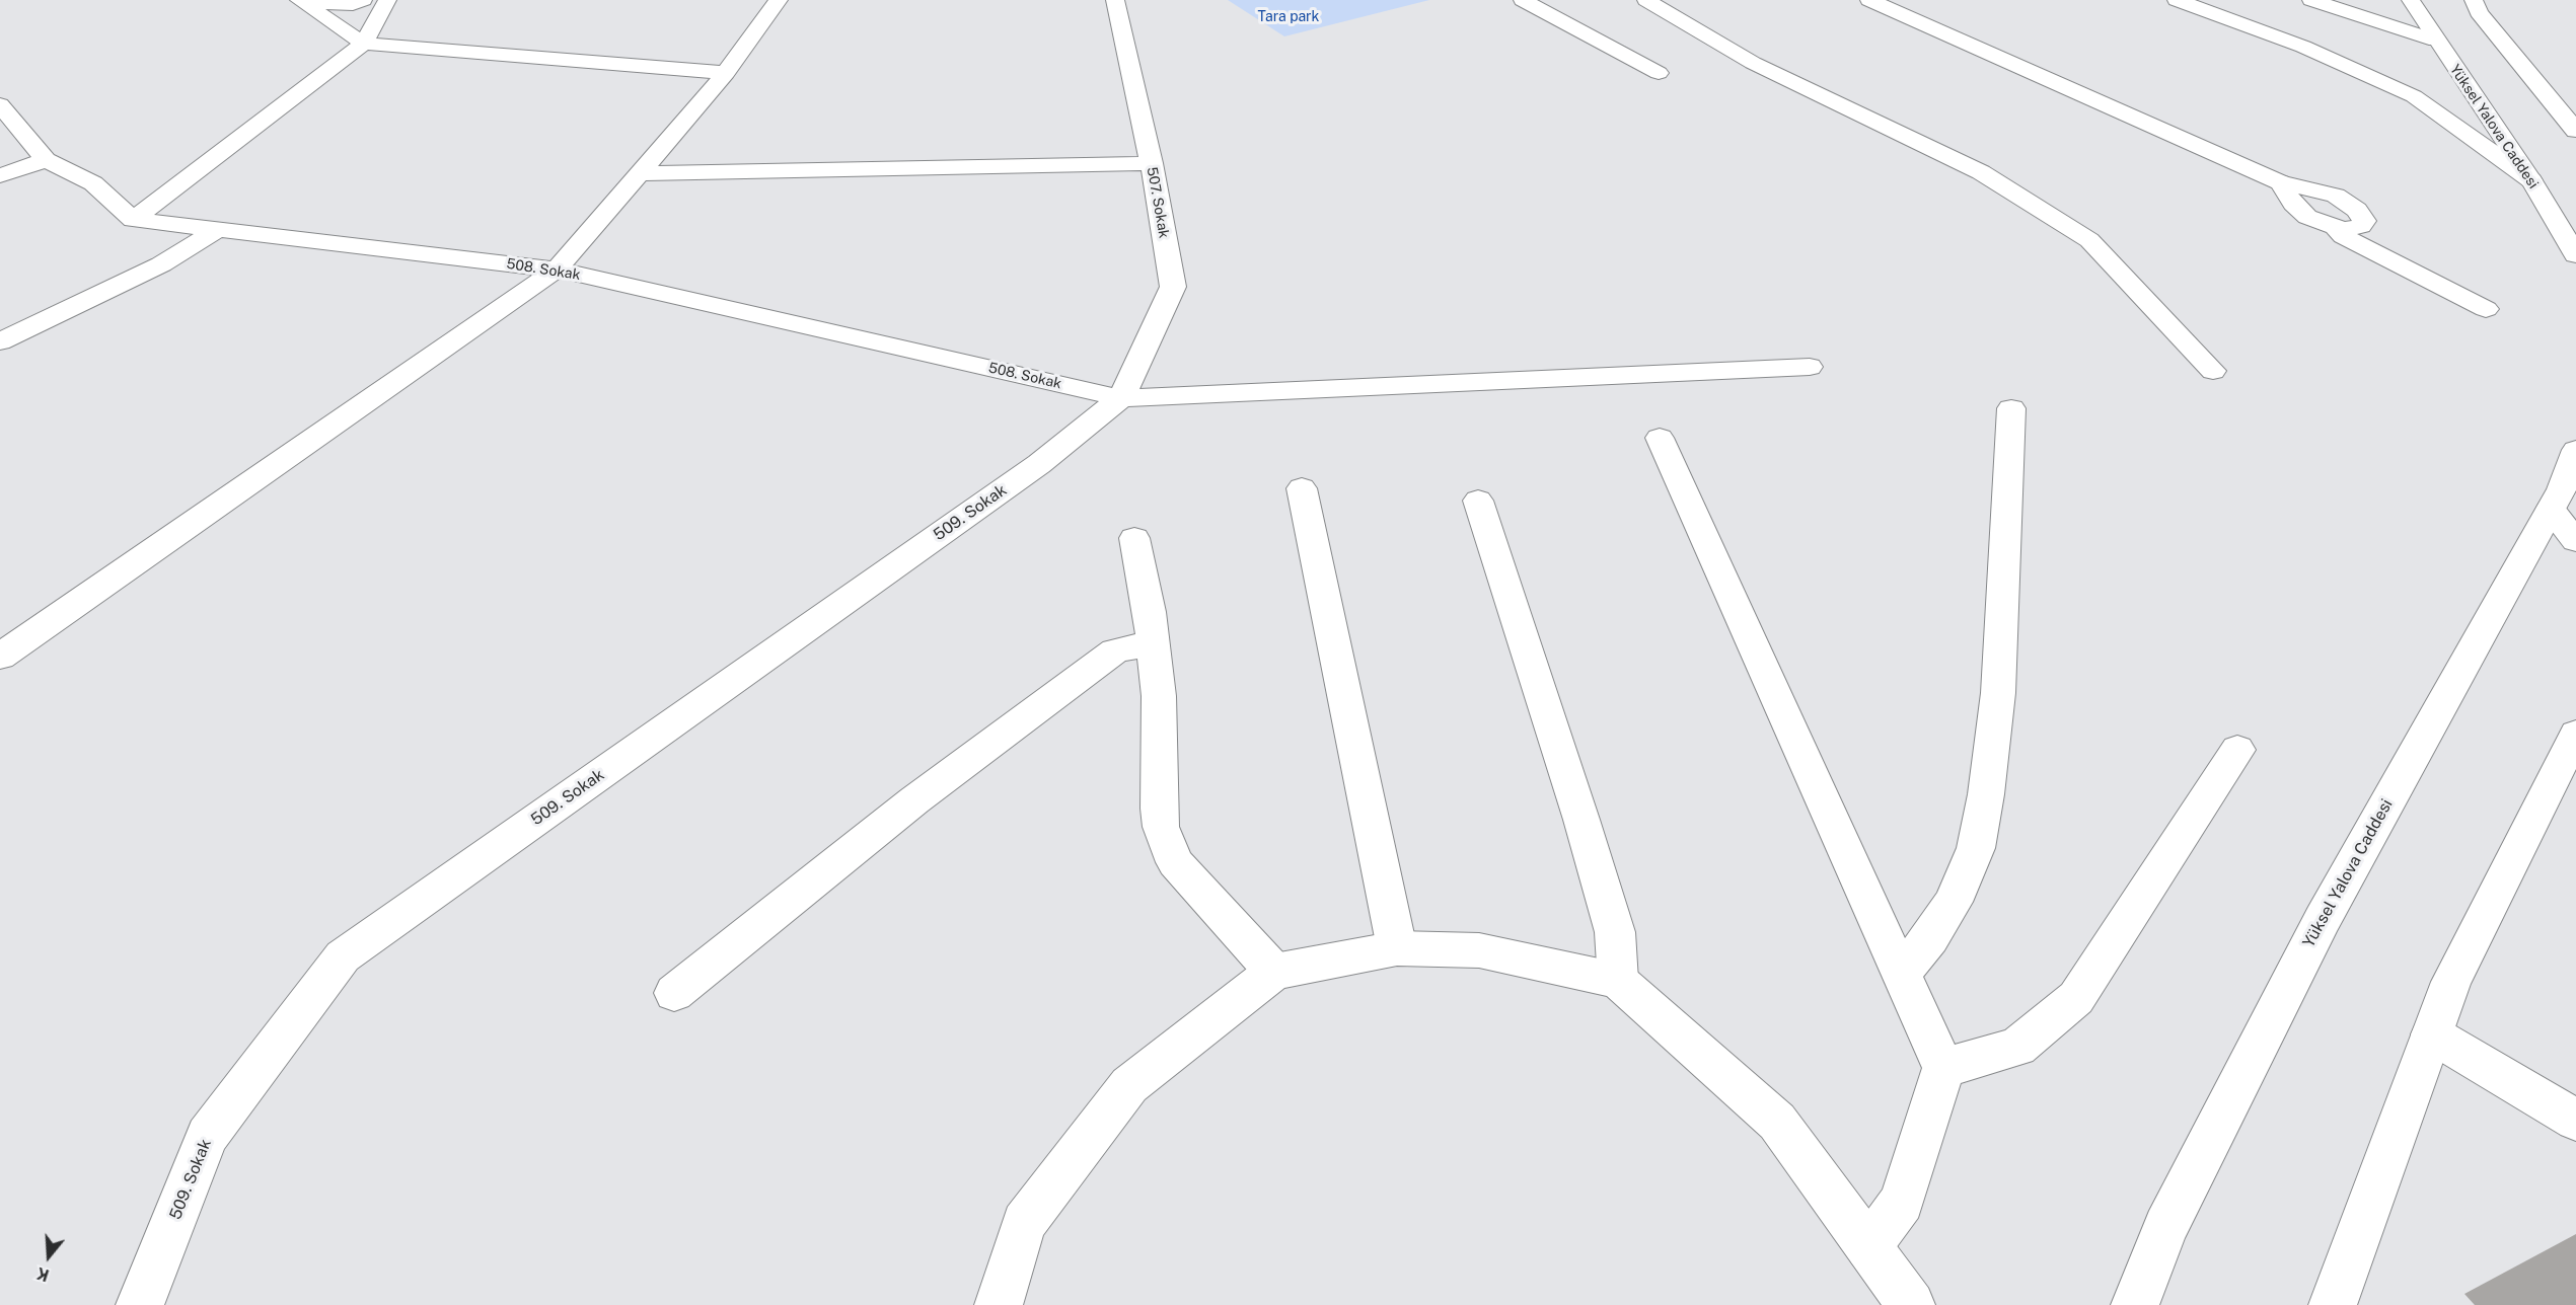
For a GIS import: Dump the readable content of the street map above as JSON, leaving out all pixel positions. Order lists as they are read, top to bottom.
{
  "streets": {
    "street": [
      "Yüksel Yalova Caddesi",
      "507. Sokak",
      "508. Sokak",
      "509. Sokak"
    ]
  },
  "crossings": [
    ["507. Sokak", "508. Sokak"],
    ["507. Sokak", "509. Sokak"],
    ["508. Sokak", "509. Sokak"]
  ],
  "parks": ["Tara park"],
  "north": "bottom"
}
